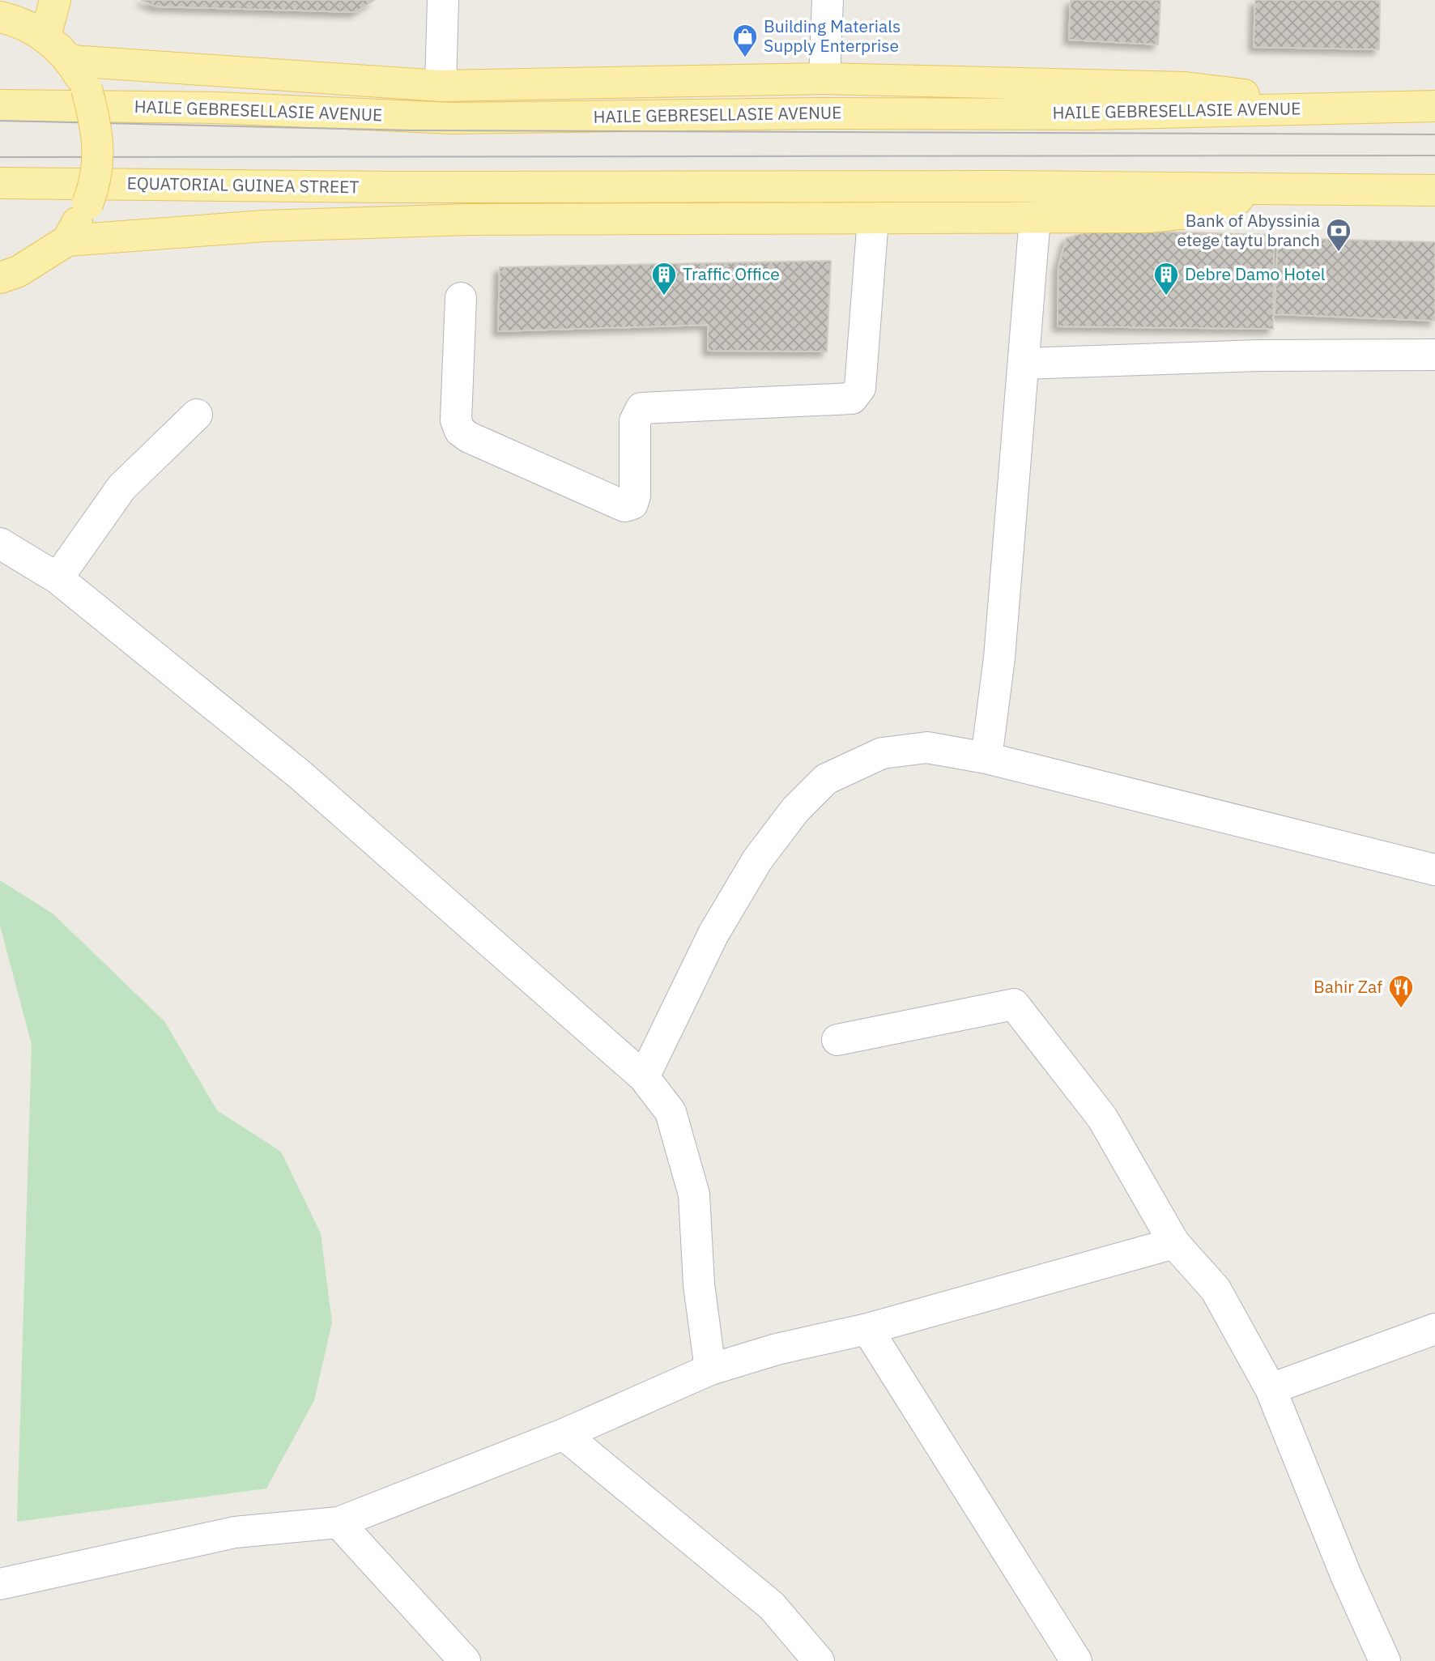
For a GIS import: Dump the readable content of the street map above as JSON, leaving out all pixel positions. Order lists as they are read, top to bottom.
{
  "streets": {
    "main road": ["HAILE GEBRESELLASIE AVENUE", "EQUATORIAL GUINEA STREET"]
  },
  "places": {
    "shop": ["Building Materials Supply Enterprise"],
    "bank": ["Bank of Abyssinia etege taytu branch"],
    "building": ["Traffic Office", "Debre Damo Hotel"],
    "restaurant": ["Bahir Zaf"]
  }
}
